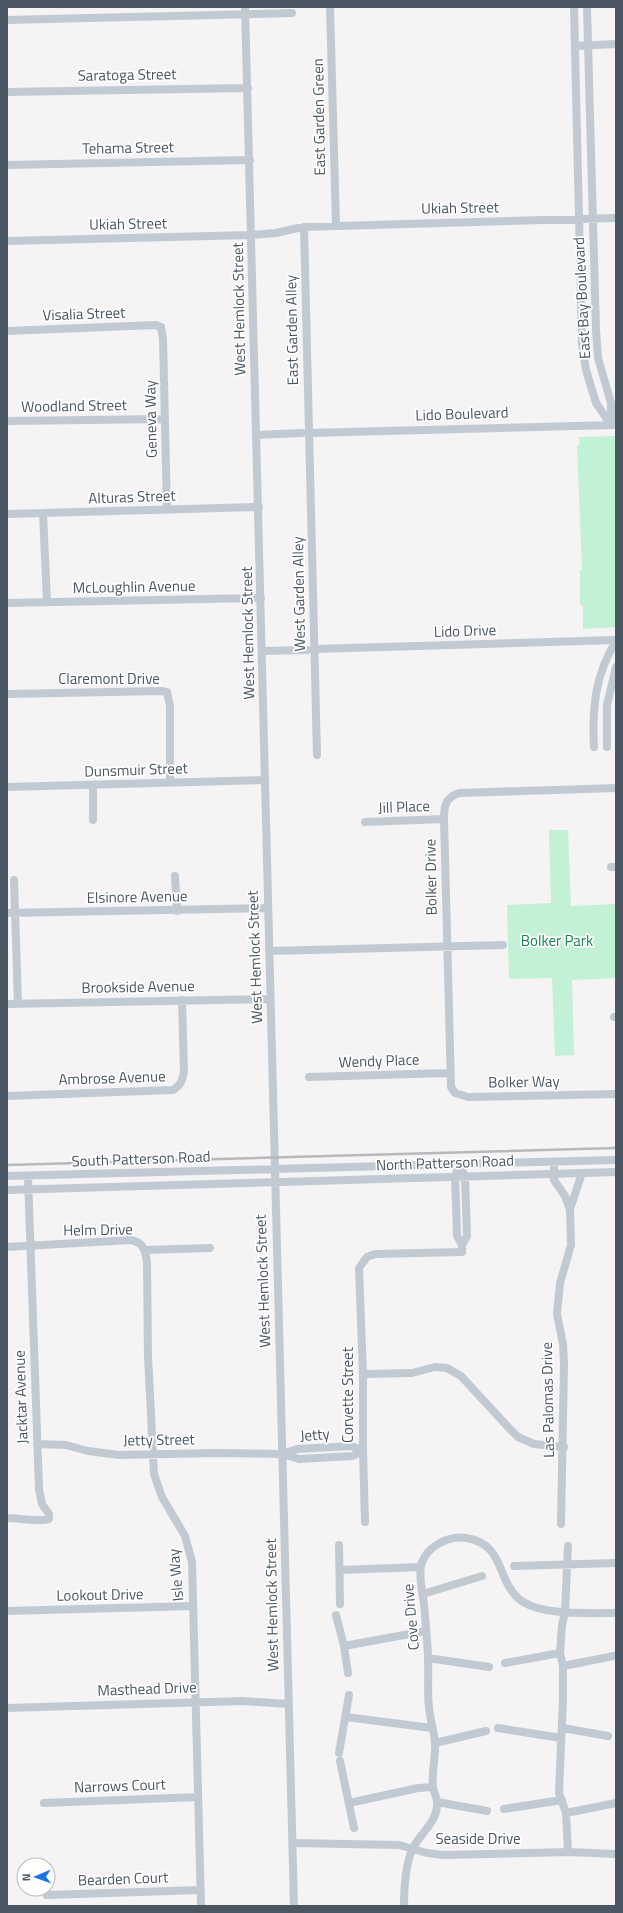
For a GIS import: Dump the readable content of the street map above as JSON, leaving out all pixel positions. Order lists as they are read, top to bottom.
{
  "streets": {
    "street": [
      "Saratoga Street",
      "East Garden Green",
      "Tehama Street",
      "Ukiah Street",
      "East Bay Boulevard",
      "West Hemlock Street",
      "Visalia Street",
      "East Garden Alley",
      "Woodland Street",
      "Lido Boulevard",
      "Geneva Way",
      "Alturas Street",
      "McLoughlin Avenue",
      "West Garden Alley",
      "Lido Drive",
      "Claremont Drive",
      "Dunsmuir Street",
      "Jill Place",
      "Bolker Drive",
      "Elsinore Avenue",
      "Brookside Avenue",
      "Wendy Place",
      "Ambrose Avenue",
      "Bolker Way",
      "South Patterson Road",
      "North Patterson Road",
      "Helm Drive",
      "Corvette Street",
      "Jacktar Avenue",
      "Las Palomas Drive",
      "Jetty",
      "Jetty Street",
      "Isle Way",
      "Lookout Drive",
      "Cove Drive",
      "Masthead Drive",
      "Narrows Court",
      "Seaside Drive",
      "Bearden Court"
    ]
  },
  "crossings": [
    ["Saratoga Street", "West Hemlock Street"],
    ["East Garden Green", "Ukiah Street"],
    ["Tehama Street", "West Hemlock Street"],
    ["Ukiah Street", "East Bay Boulevard"],
    ["Ukiah Street", "West Hemlock Street"],
    ["Ukiah Street", "East Garden Alley"],
    ["East Bay Boulevard", "Lido Boulevard"],
    ["West Hemlock Street", "Lido Boulevard"],
    ["West Hemlock Street", "Alturas Street"],
    ["West Hemlock Street", "McLoughlin Avenue"],
    ["West Hemlock Street", "Lido Drive"],
    ["West Hemlock Street", "Dunsmuir Street"],
    ["West Hemlock Street", "Elsinore Avenue"],
    ["West Hemlock Street", "Brookside Avenue"],
    ["West Hemlock Street", "South Patterson Road"],
    ["West Hemlock Street", "North Patterson Road"],
    ["West Hemlock Street", "Jetty"],
    ["West Hemlock Street", "Jetty Street"],
    ["West Hemlock Street", "Masthead Drive"],
    ["West Hemlock Street", "Seaside Drive"],
    ["Visalia Street", "Geneva Way"],
    ["East Garden Alley", "Lido Boulevard"],
    ["East Garden Alley", "West Garden Alley"],
    ["Woodland Street", "Geneva Way"],
    ["Lido Boulevard", "West Garden Alley"],
    ["Geneva Way", "Alturas Street"],
    ["West Garden Alley", "Lido Drive"],
    ["Claremont Drive", "Dunsmuir Street"],
    ["Jill Place", "Bolker Drive"],
    ["Bolker Drive", "Wendy Place"],
    ["Bolker Drive", "Bolker Way"],
    ["Brookside Avenue", "Ambrose Avenue"],
    ["Wendy Place", "Bolker Way"],
    ["South Patterson Road", "North Patterson Road"],
    ["South Patterson Road", "Jacktar Avenue"],
    ["North Patterson Road", "Las Palomas Drive"],
    ["Helm Drive", "Jacktar Avenue"],
    ["Helm Drive", "Isle Way"],
    ["Corvette Street", "Jetty"],
    ["Jacktar Avenue", "Jetty Street"],
    ["Jetty", "Jetty Street"],
    ["Jetty Street", "Isle Way"],
    ["Isle Way", "Lookout Drive"],
    ["Isle Way", "Masthead Drive"],
    ["Isle Way", "Narrows Court"],
    ["Isle Way", "Bearden Court"]
  ],
  "parks": ["Bolker Park"],
  "north": "left"
}
